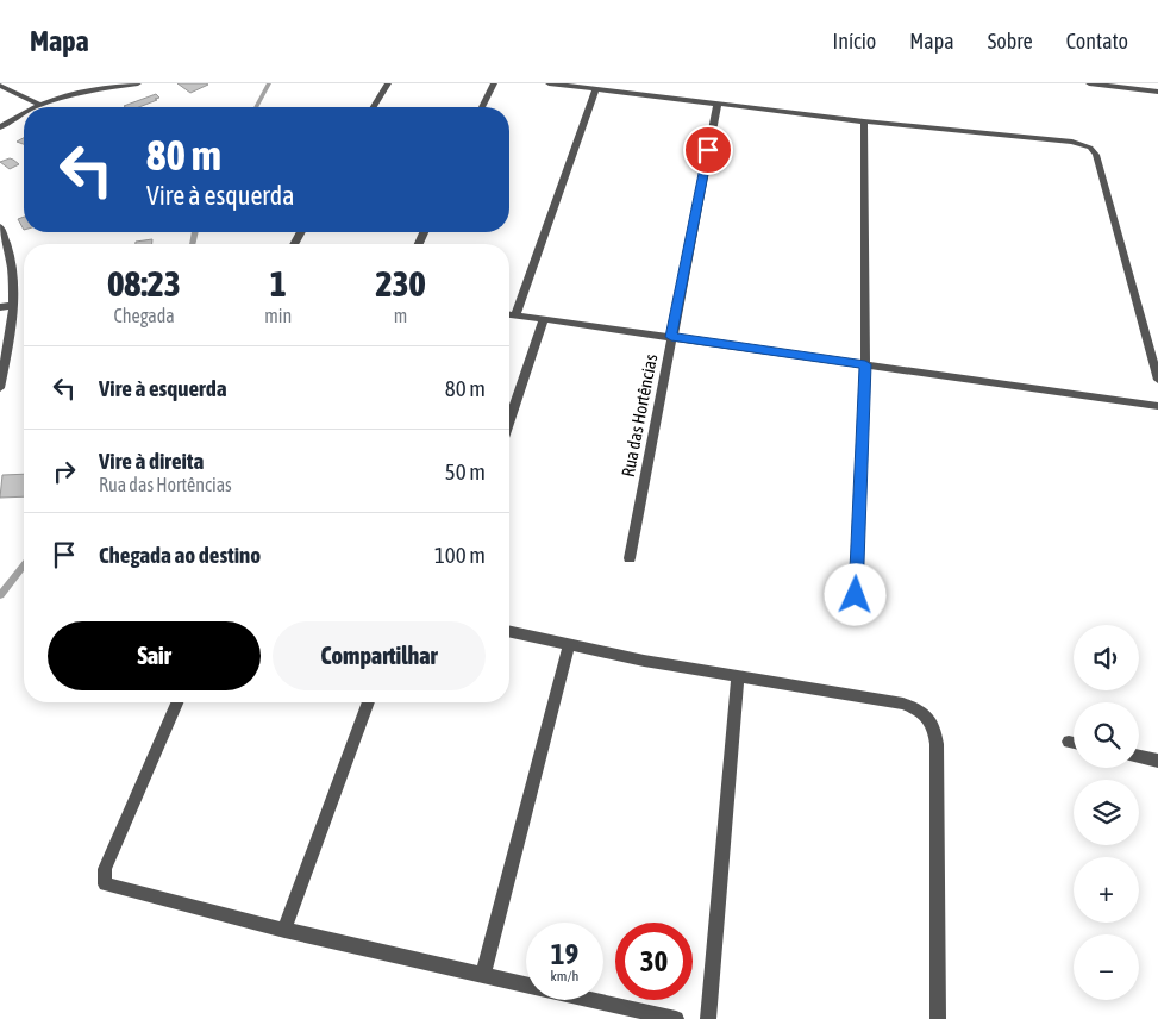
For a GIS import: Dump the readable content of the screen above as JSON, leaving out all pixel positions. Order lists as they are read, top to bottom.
{
  "streets": {
    "street": ["Rua das Hortências"]
  },
  "page": {
    "header": "Mapa",
    "nav": [
      "Início",
      "Mapa",
      "Sobre",
      "Contato"
    ],
    "turn": ["80 m", "Vire à esquerda"],
    "eta": [
      "08:23",
      "Chegada",
      "1",
      "min",
      "230",
      "m"
    ],
    "list": [
      {
        "name": "Vire à esquerda",
        "value": "80 m"
      },
      {
        "name": "Vire à direita",
        "note": "Rua das Hortências",
        "value": "50 m"
      },
      {
        "name": "Chegada ao destino",
        "value": "100 m"
      }
    ],
    "buttons": ["Sair", "Compartilhar"],
    "map_buttons": ["+", "−"],
    "speed": "19 km/h",
    "limit": "30"
  }
}
